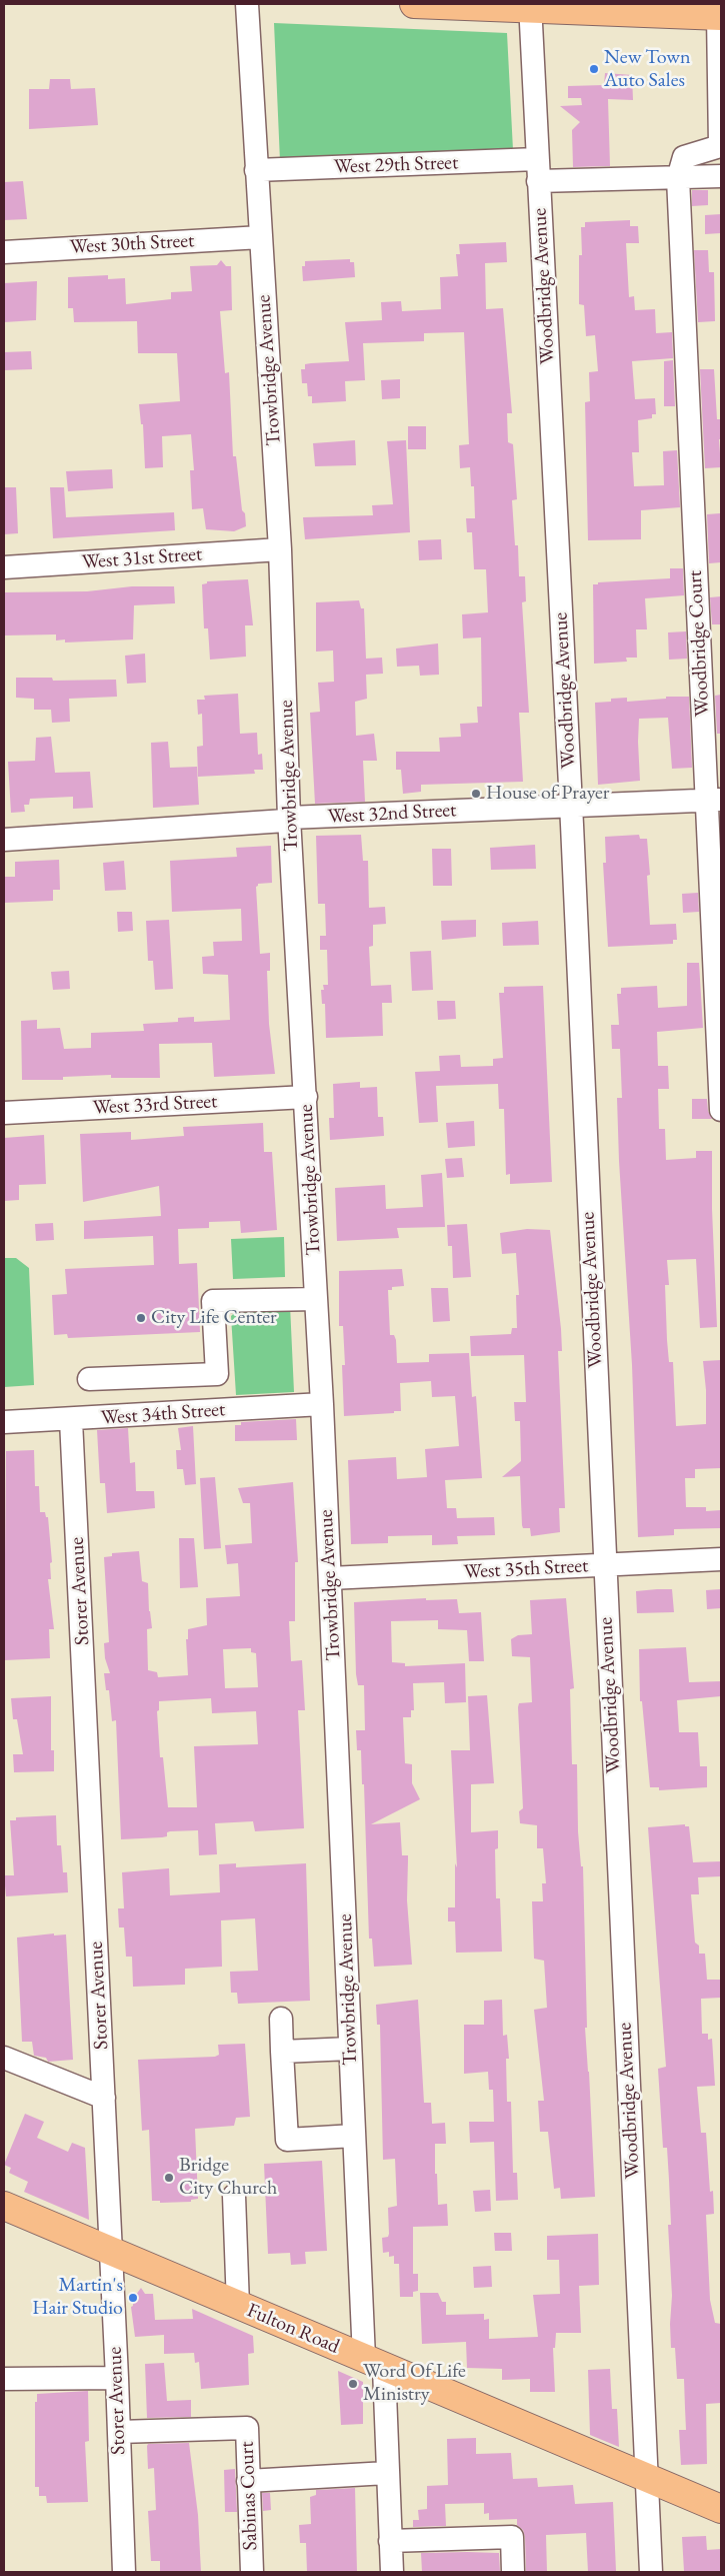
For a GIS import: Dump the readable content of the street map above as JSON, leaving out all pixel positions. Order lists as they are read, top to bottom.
{
  "streets": {
    "main road": ["Fulton Road"],
    "street": [
      "West 29th Street",
      "West 30th Street",
      "Woodbridge Avenue",
      "Trowbridge Avenue",
      "West 31st Street",
      "Woodbridge Court",
      "West 32nd Street",
      "West 33rd Street",
      "West 34th Street",
      "West 35th Street",
      "Storer Avenue",
      "Sabinas Court"
    ]
  },
  "crossings": [
    ["West 29th Street", "Woodbridge Avenue"],
    ["West 29th Street", "Trowbridge Avenue"],
    ["West 29th Street", "Woodbridge Court"],
    ["West 30th Street", "Trowbridge Avenue"],
    ["Woodbridge Avenue", "West 32nd Street"],
    ["Woodbridge Avenue", "West 35th Street"],
    ["Woodbridge Avenue", "Fulton Road"],
    ["Trowbridge Avenue", "West 31st Street"],
    ["Trowbridge Avenue", "West 32nd Street"],
    ["Trowbridge Avenue", "West 33rd Street"],
    ["Trowbridge Avenue", "West 34th Street"],
    ["Trowbridge Avenue", "West 35th Street"],
    ["Trowbridge Avenue", "Fulton Road"],
    ["Woodbridge Court", "West 32nd Street"],
    ["West 34th Street", "Storer Avenue"],
    ["Storer Avenue", "Fulton Road"],
    ["Storer Avenue", "Sabinas Court"]
  ],
  "places": [
    "New Town Auto Sales",
    "House of Prayer",
    "City Life Center",
    "Bridge City Church",
    "Martin's Hair Studio",
    "Word Of Life Ministry"
  ]
}
